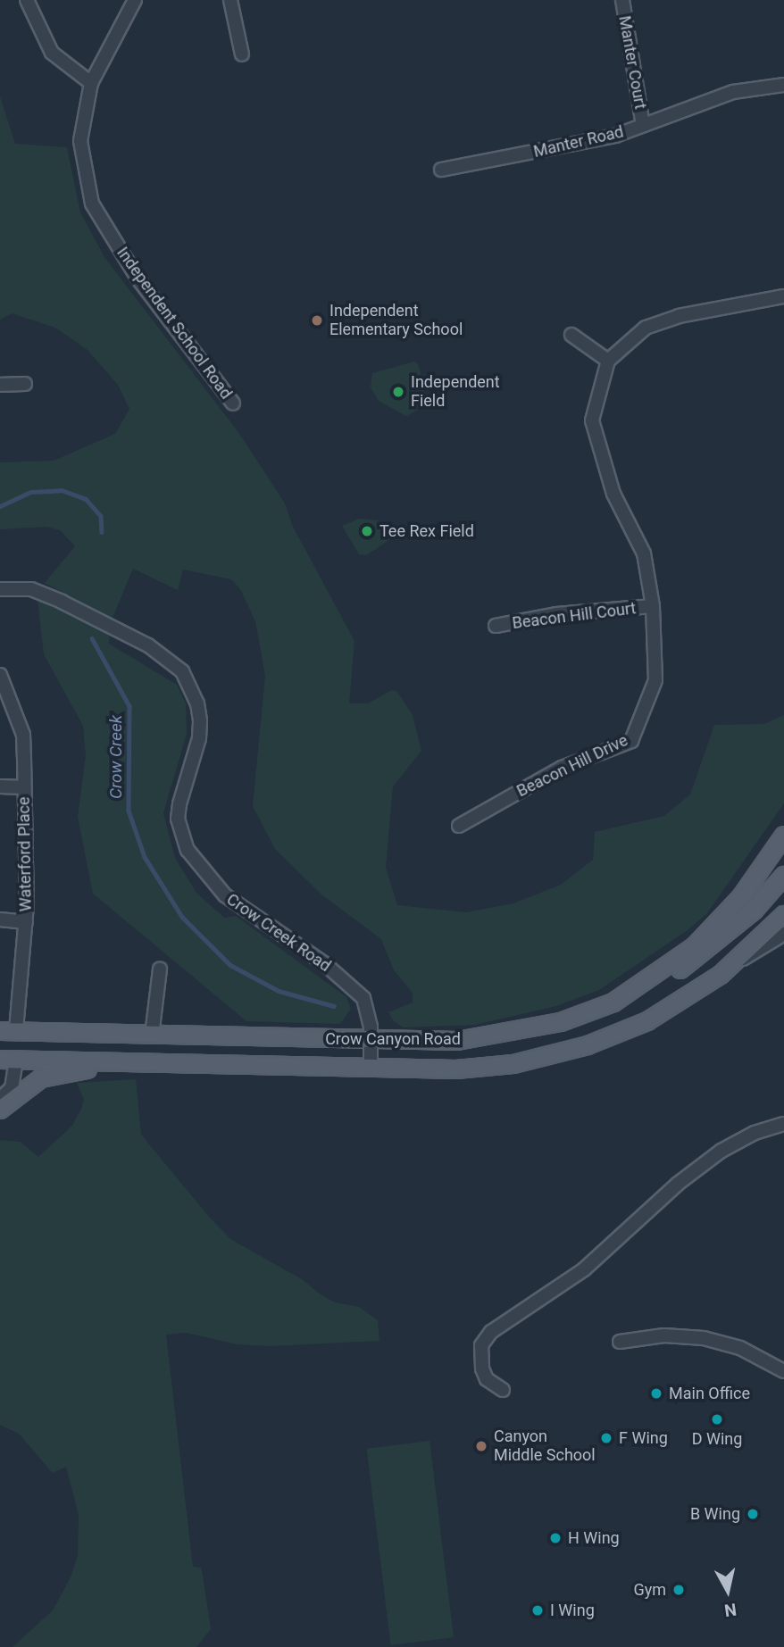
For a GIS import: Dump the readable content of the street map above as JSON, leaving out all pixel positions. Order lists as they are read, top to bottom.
{
  "streets": {
    "main road": ["Crow Canyon Road"],
    "street": [
      "Manter Court",
      "Manter Road",
      "Independent School Road",
      "Beacon Hill Court",
      "Beacon Hill Drive",
      "Waterford Place",
      "Crow Creek Road"
    ]
  },
  "crossings": [
    ["Manter Court", "Manter Road"],
    ["Beacon Hill Court", "Beacon Hill Drive"],
    ["Waterford Place", "Crow Canyon Road"],
    ["Crow Creek Road", "Crow Canyon Road"]
  ],
  "water": ["Crow Creek"],
  "places": [
    "Independent Elementary School",
    "Independent Field",
    "Tee Rex Field",
    "Main Office",
    "D Wing",
    "F Wing",
    "Canyon Middle School",
    "B Wing",
    "H Wing",
    "Gym",
    "I Wing"
  ],
  "north": "bottom"
}
